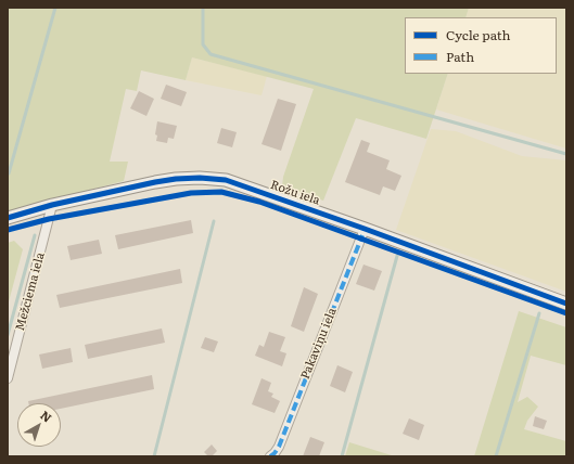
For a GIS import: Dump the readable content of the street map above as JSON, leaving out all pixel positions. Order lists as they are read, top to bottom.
{
  "streets": {
    "street": ["Rožu iela", "Mežciema iela", "Pakaviņu iela"]
  },
  "crossings": [
    ["Rožu iela", "Mežciema iela"],
    ["Rožu iela", "Pakaviņu iela"]
  ],
  "legend": ["Cycle path", "Path"],
  "north": "top right"
}
